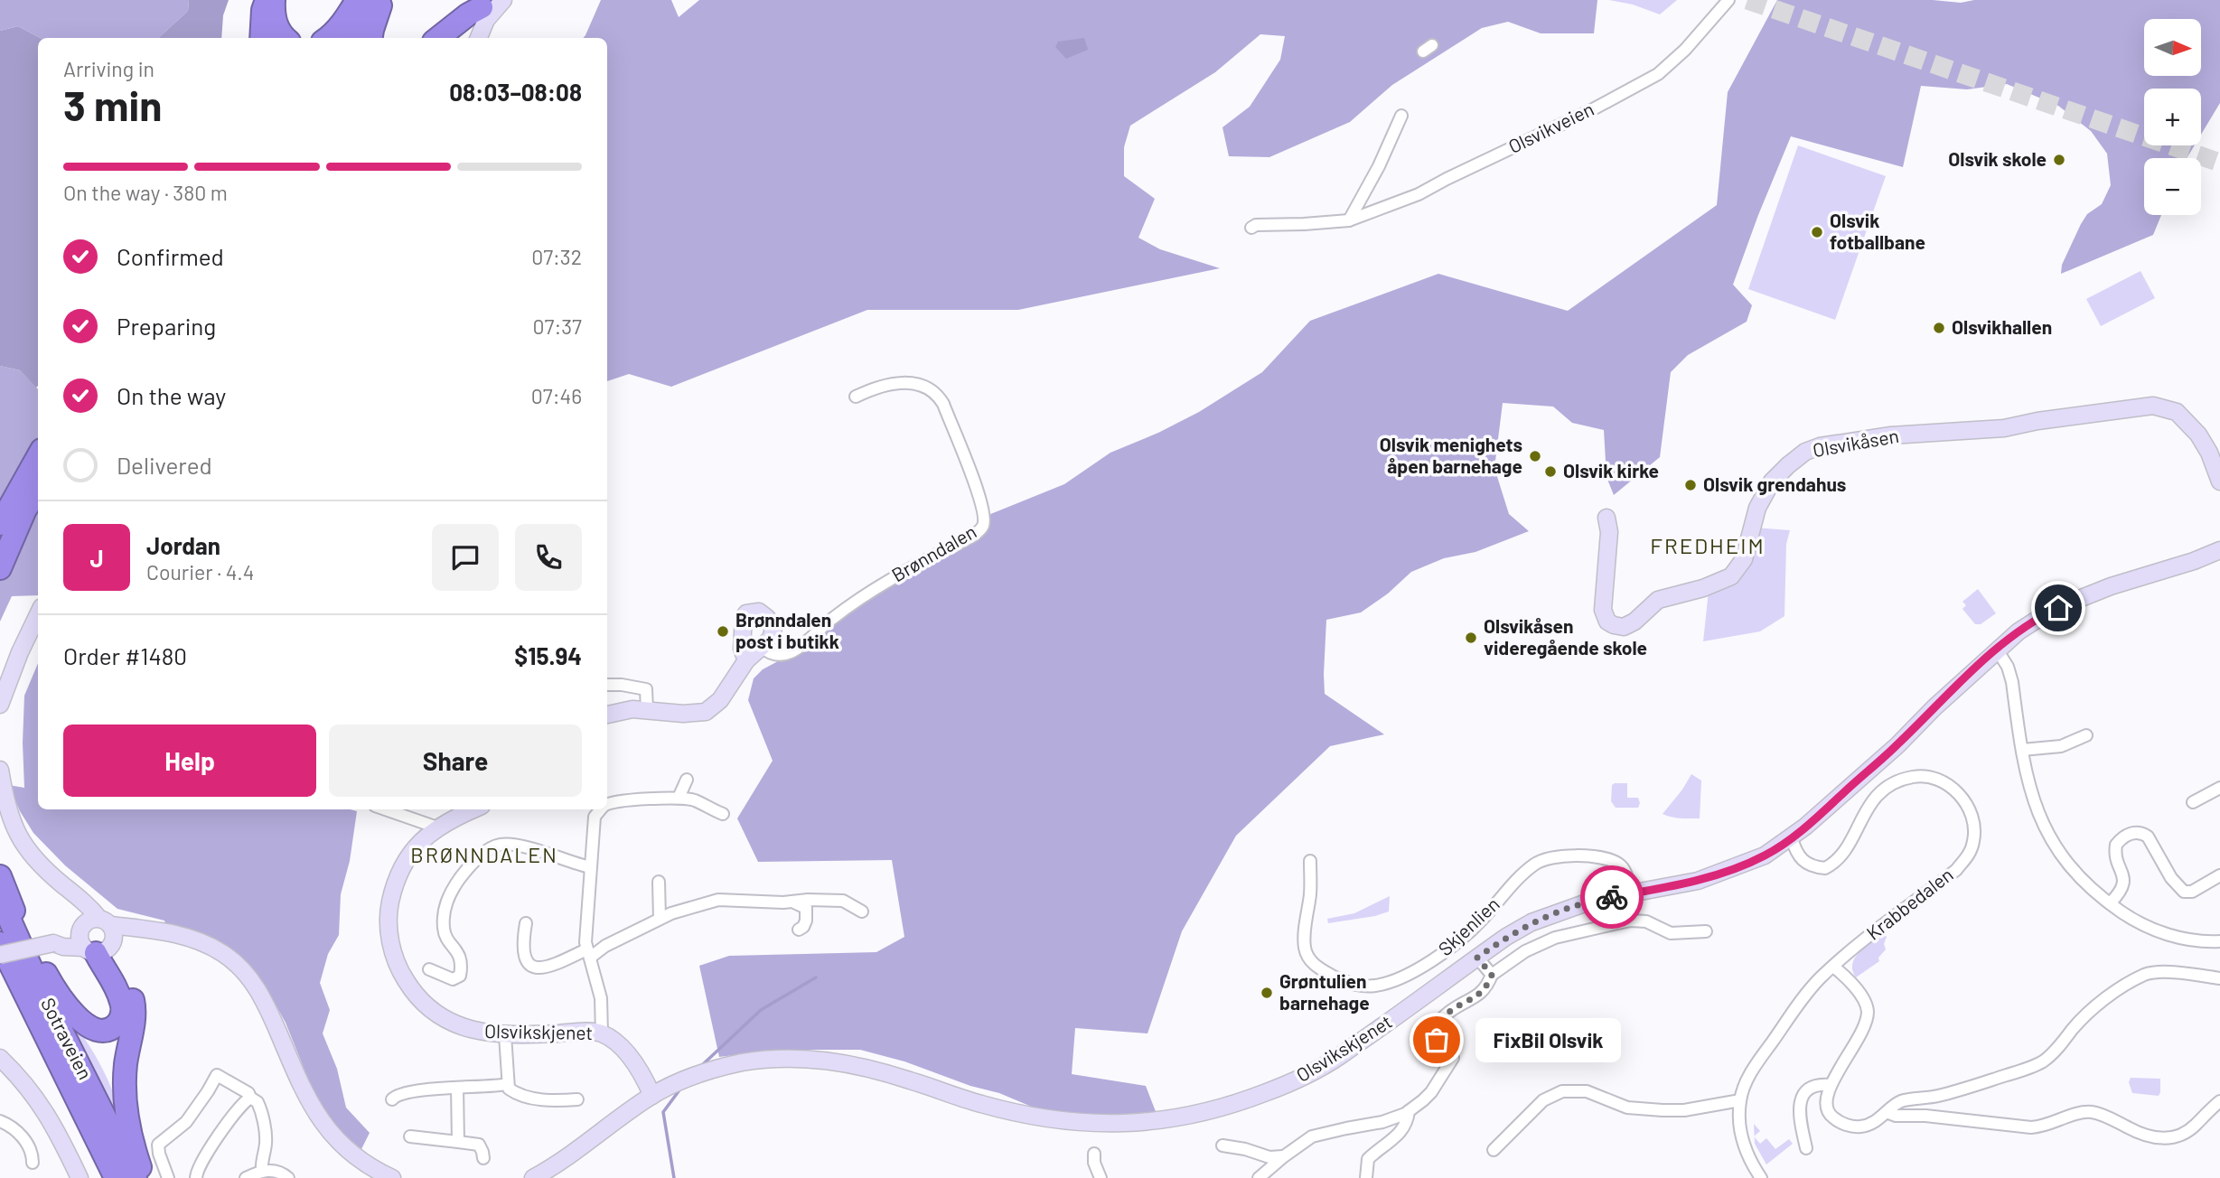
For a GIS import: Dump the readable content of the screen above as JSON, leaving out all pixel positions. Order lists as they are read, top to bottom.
{
  "streets": {
    "highway": ["Sotraveien"],
    "main road": ["Olsvikåsen", "Olsvikskjenet"],
    "street": [
      "Olsvikveien",
      "Brønndalen",
      "Krabbedalen",
      "Skjenlien"
    ]
  },
  "crossings": [
    ["Krabbedalen", "Olsvikskjenet"],
    ["Skjenlien", "Olsvikskjenet"]
  ],
  "districts": ["FREDHEIM", "BRØNNDALEN"],
  "places": [
    "Olsvik skole",
    "Olsvik fotballbane",
    "Olsvikhallen",
    "Olsvik menighets åpen barnehage",
    "Olsvik kirke",
    "Olsvik grendahus",
    "Brønndalen post i butikk",
    "Olsvikåsen videregående skole",
    "Grøntulien barnehage",
    "FixBil Olsvik"
  ],
  "north": "right",
  "page": {
    "map_buttons": ["+", "−"],
    "heading": ["3 min", "Arriving in", "08:03–08:08"],
    "panel": [
      "Jordan",
      "Courier · 4.4",
      "Order #1480",
      "$15.94"
    ],
    "bar": "On the way · 380 m",
    "list": [
      ["Confirmed", "07:32"],
      ["Preparing", "07:37"],
      ["On the way", "07:46"],
      "Delivered"
    ],
    "round": "J",
    "buttons": ["Help", "Share"],
    "bubble": "FixBil Olsvik"
  }
}
